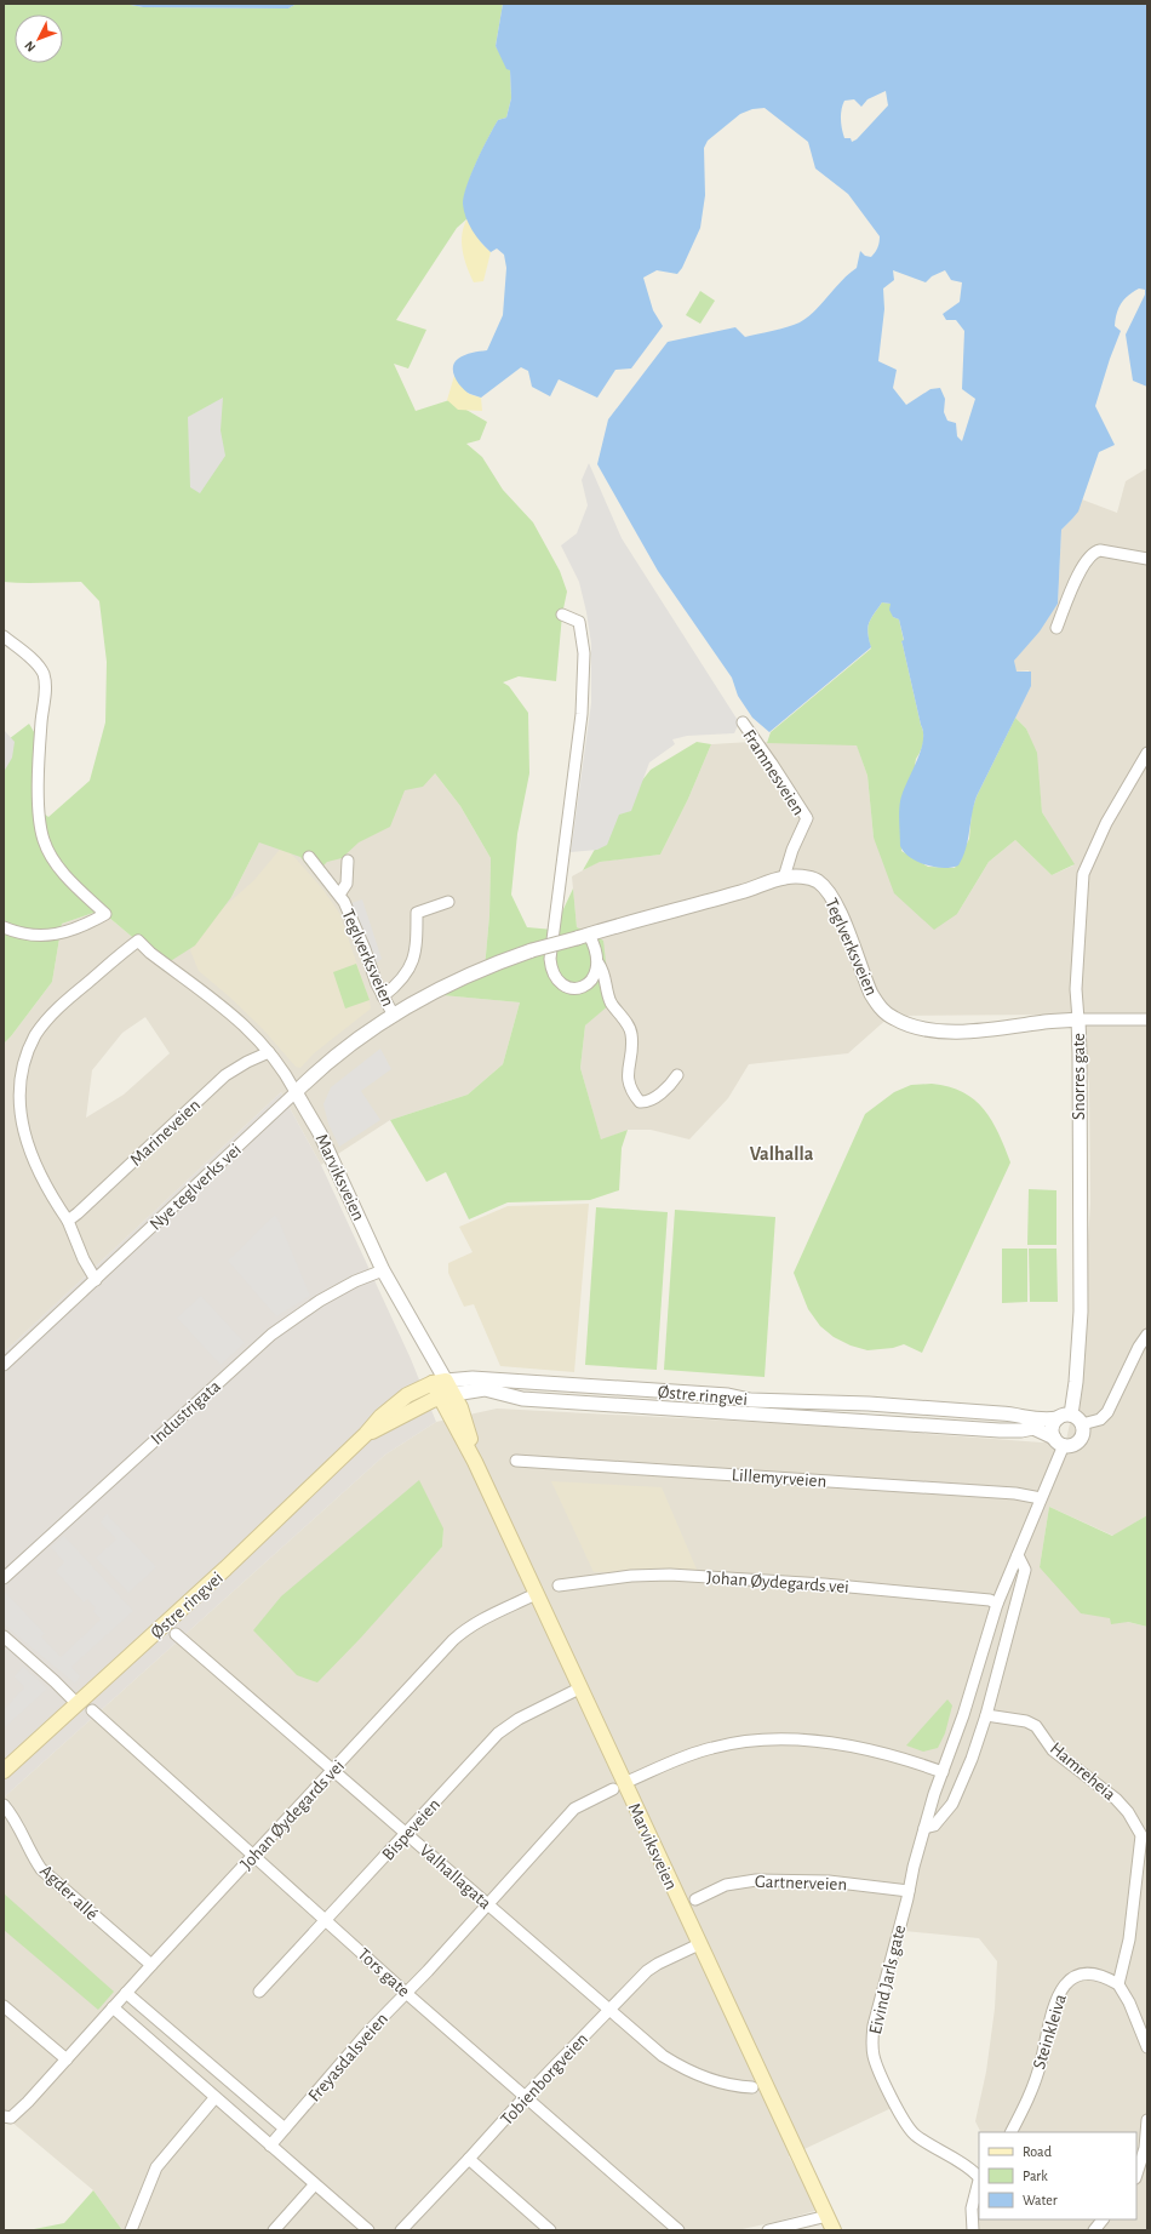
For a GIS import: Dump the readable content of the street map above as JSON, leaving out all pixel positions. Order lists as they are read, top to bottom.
{
  "streets": {
    "main road": ["Marviksveien", "Østre ringvei"],
    "street": [
      "Framnesveien",
      "Teglverksveien",
      "Snorres gate",
      "Marineveien",
      "Nye teglverks vei",
      "Industrigata",
      "Lillemyrveien",
      "Johan Øydegards vei",
      "Hamreheia",
      "Bispeveien",
      "Valhallagata",
      "Gartnerveien",
      "Agder allé",
      "Tors gate",
      "Eivind Jarls gate",
      "Steinkleiva",
      "Freyasdalsveien",
      "Tobienborgveien"
    ]
  },
  "crossings": [
    ["Framnesveien", "Teglverksveien"],
    ["Teglverksveien", "Snorres gate"],
    ["Teglverksveien", "Nye teglverks vei"],
    ["Snorres gate", "Østre ringvei"],
    ["Snorres gate", "Eivind Jarls gate"],
    ["Marineveien", "Marviksveien"],
    ["Marviksveien", "Nye teglverks vei"],
    ["Marviksveien", "Østre ringvei"],
    ["Marviksveien", "Industrigata"],
    ["Marviksveien", "Johan Øydegards vei"],
    ["Marviksveien", "Bispeveien"],
    ["Marviksveien", "Freyasdalsveien"],
    ["Marviksveien", "Tobienborgveien"],
    ["Østre ringvei", "Eivind Jarls gate"],
    ["Lillemyrveien", "Eivind Jarls gate"],
    ["Johan Øydegards vei", "Valhallagata"],
    ["Johan Øydegards vei", "Agder allé"],
    ["Johan Øydegards vei", "Tors gate"],
    ["Johan Øydegards vei", "Eivind Jarls gate"],
    ["Hamreheia", "Steinkleiva"],
    ["Bispeveien", "Valhallagata"],
    ["Bispeveien", "Tors gate"],
    ["Valhallagata", "Freyasdalsveien"],
    ["Valhallagata", "Tobienborgveien"],
    ["Gartnerveien", "Eivind Jarls gate"],
    ["Tors gate", "Freyasdalsveien"],
    ["Tors gate", "Tobienborgveien"],
    ["Eivind Jarls gate", "Freyasdalsveien"]
  ],
  "districts": ["Valhalla"],
  "legend": ["Road", "Park", "Water"],
  "north": "bottom left"
}
